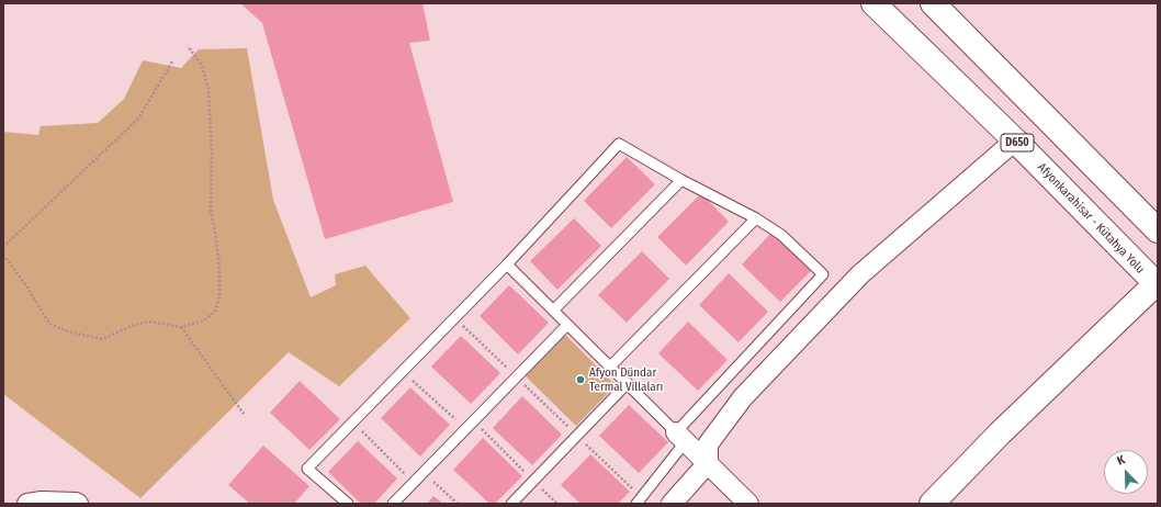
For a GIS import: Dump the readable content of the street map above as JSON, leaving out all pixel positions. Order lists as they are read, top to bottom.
{
  "streets": {
    "main road": ["D650", "Afyonkarahisar - Kütahya Yolu"]
  },
  "places": ["Afyon Dündar Termal Villaları"],
  "north": "top left"
}
